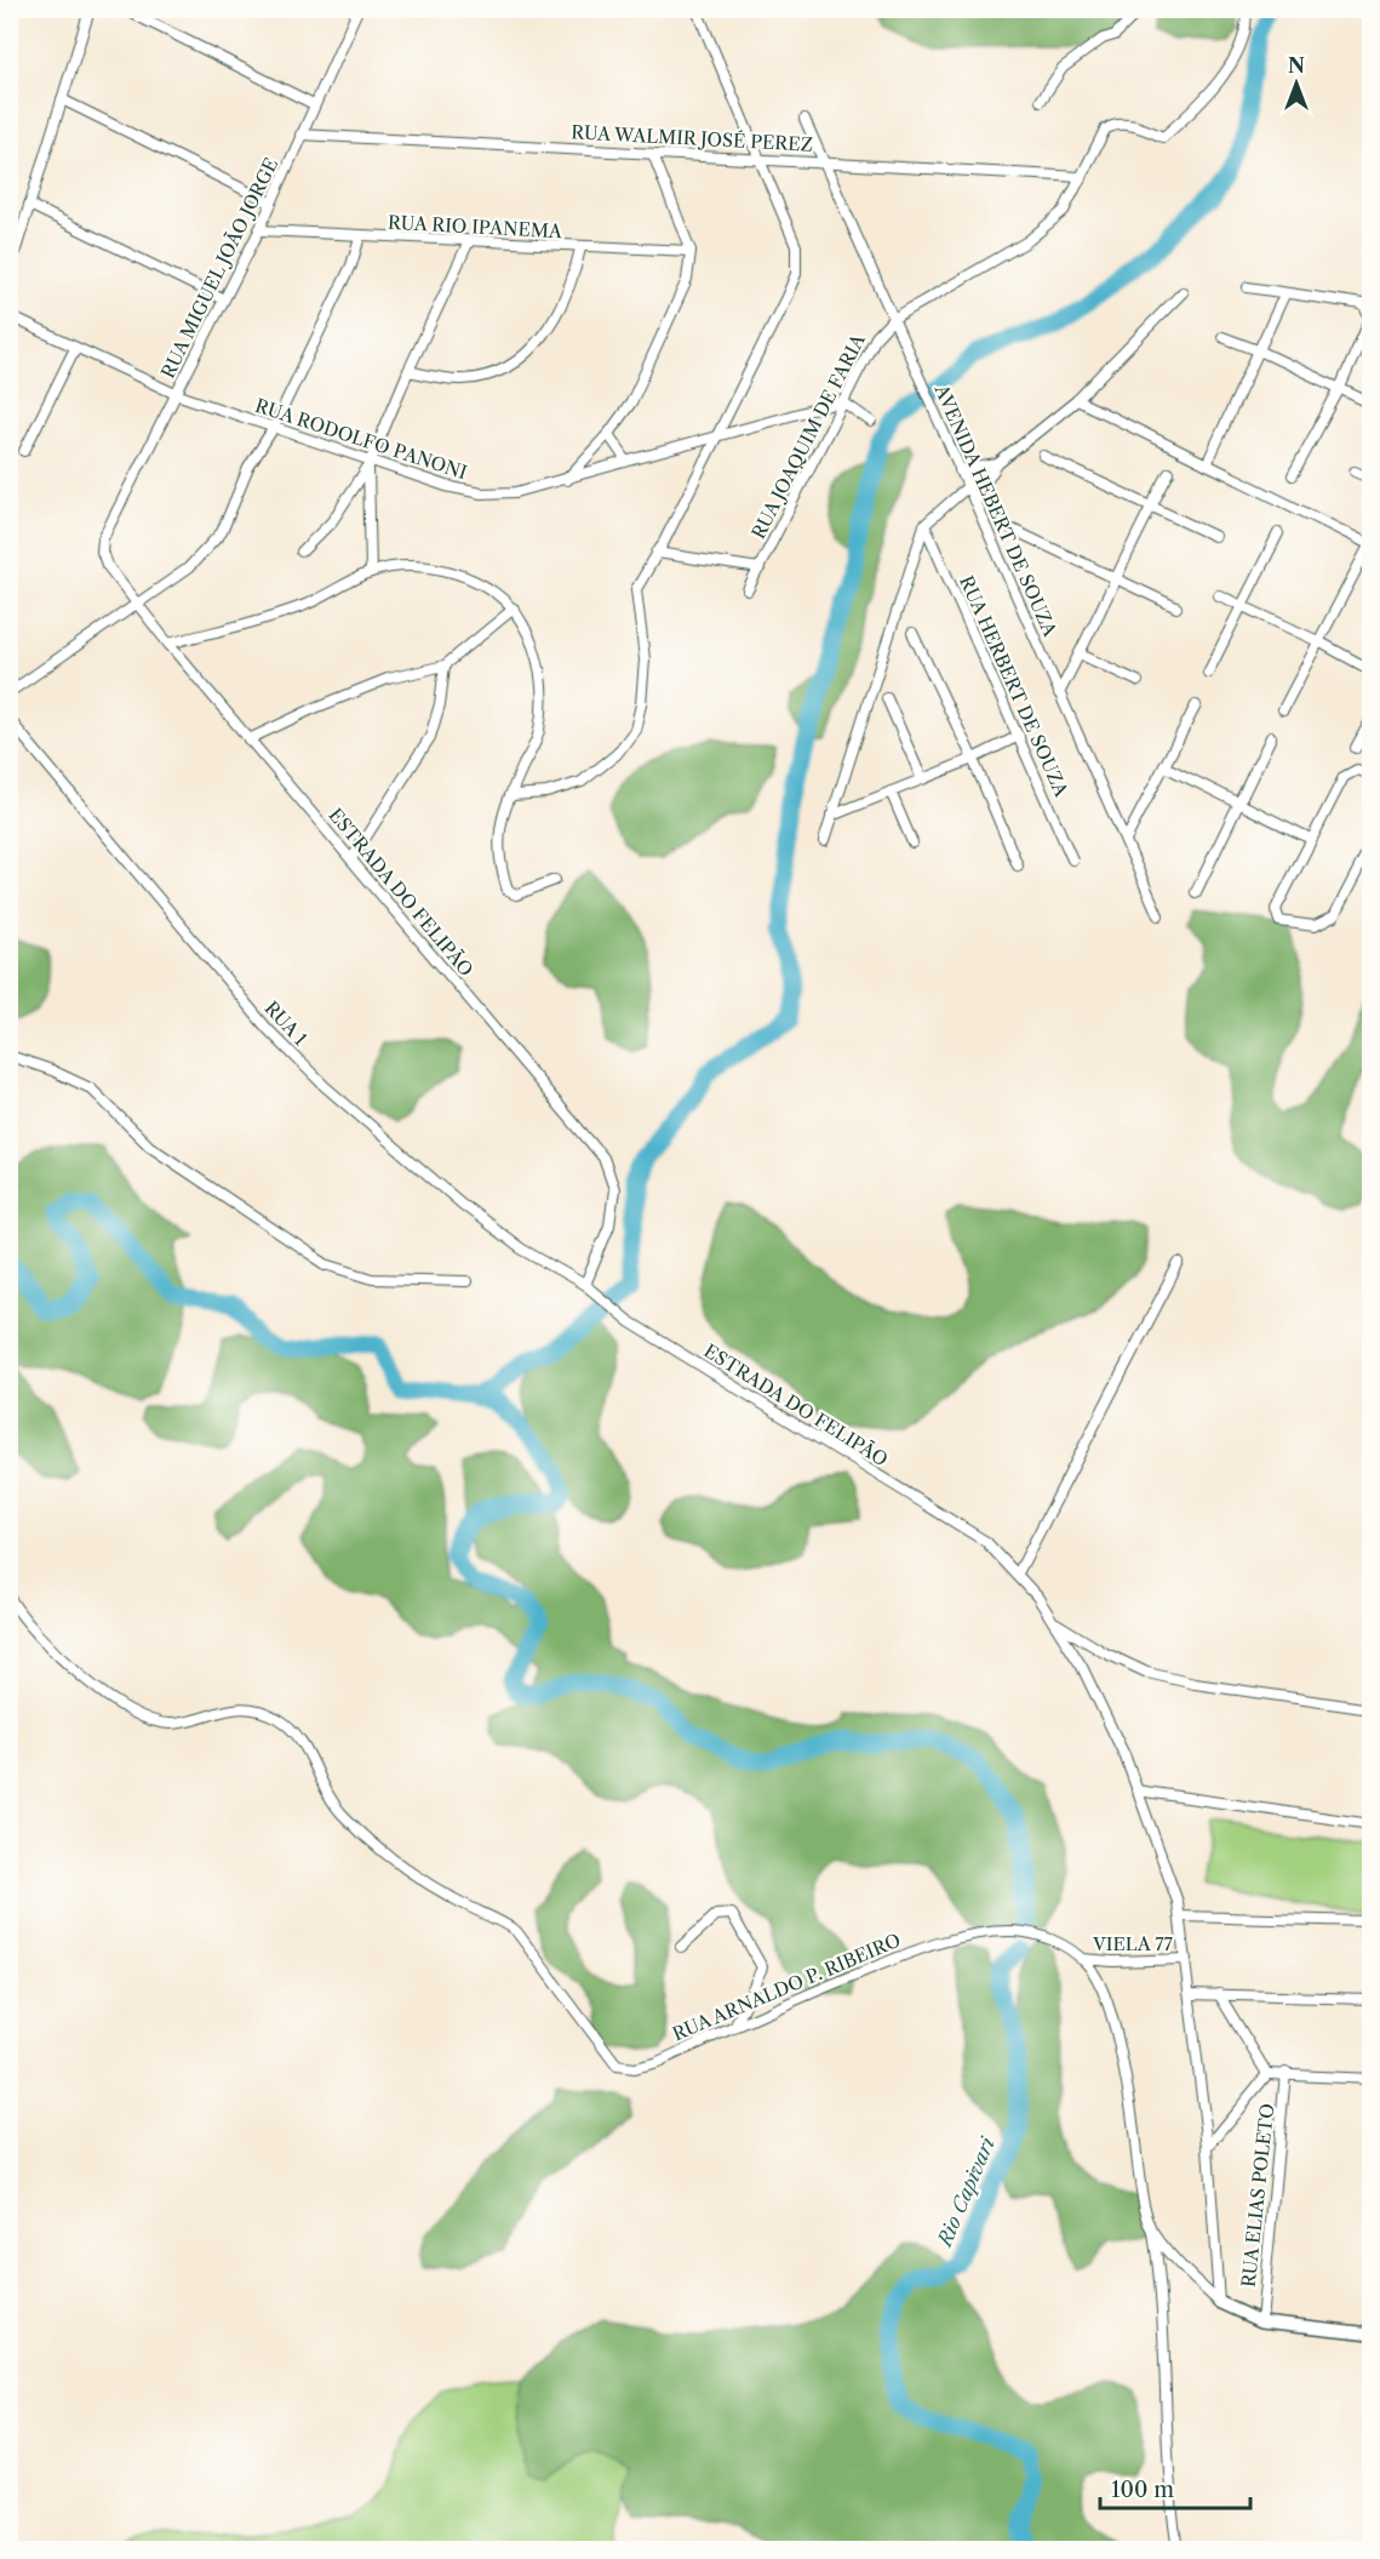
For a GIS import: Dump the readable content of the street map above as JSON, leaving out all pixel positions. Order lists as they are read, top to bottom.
{
  "streets": {
    "street": [
      "RUA WALMIR JOSÉ PEREZ",
      "RUA RIO IPANEMA",
      "RUA MIGUEL JOÃO JORGE",
      "RUA JOAQUIM DE FARIA",
      "RUA RODOLFO PANONI",
      "AVENIDA HEBERT DE SOUZA",
      "RUA HERBERT DE SOUZA",
      "ESTRADA DO FELIPÃO",
      "RUA 1",
      "VIELA 77",
      "RUA ARNALDO P. RIBEIRO",
      "RUA ELIAS POLETO"
    ]
  },
  "crossings": [
    ["RUA WALMIR JOSÉ PEREZ", "RUA MIGUEL JOÃO JORGE"],
    ["RUA WALMIR JOSÉ PEREZ", "RUA JOAQUIM DE FARIA"],
    ["RUA WALMIR JOSÉ PEREZ", "AVENIDA HEBERT DE SOUZA"],
    ["RUA RIO IPANEMA", "RUA MIGUEL JOÃO JORGE"],
    ["RUA MIGUEL JOÃO JORGE", "RUA RODOLFO PANONI"],
    ["RUA MIGUEL JOÃO JORGE", "ESTRADA DO FELIPÃO"],
    ["RUA JOAQUIM DE FARIA", "RUA RODOLFO PANONI"],
    ["RUA JOAQUIM DE FARIA", "AVENIDA HEBERT DE SOUZA"],
    ["ESTRADA DO FELIPÃO", "RUA 1"],
    ["VIELA 77", "RUA ARNALDO P. RIBEIRO"],
    ["RUA ARNALDO P. RIBEIRO", "RUA ELIAS POLETO"]
  ],
  "water": ["Rio Capivari"],
  "scale_bar": "100 m",
  "north": "top"
}
